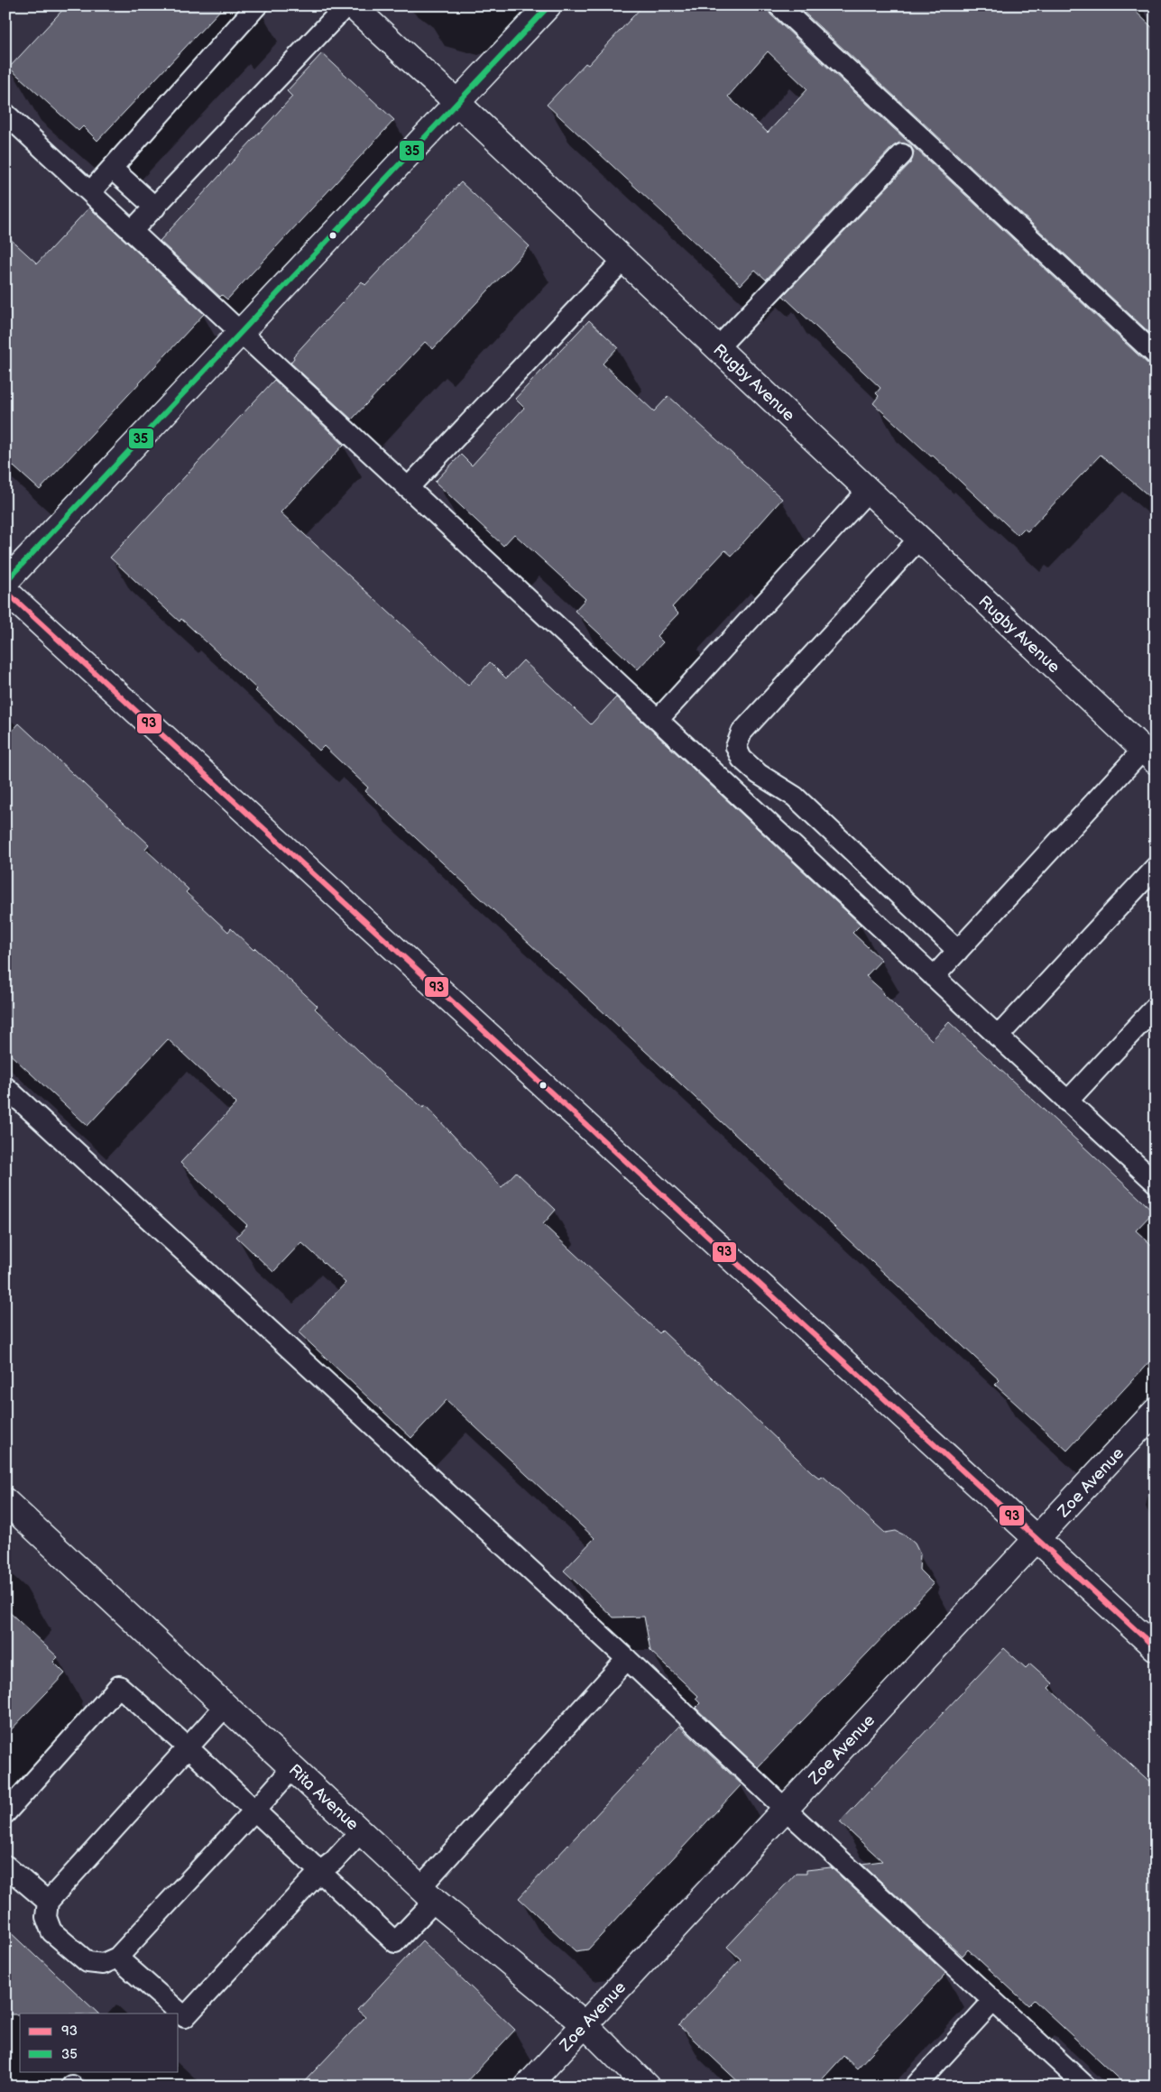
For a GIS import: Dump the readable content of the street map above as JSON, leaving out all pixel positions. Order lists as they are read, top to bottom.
{
  "streets": {
    "street": ["Rugby Avenue", "Zoe Avenue", "Rita Avenue"]
  },
  "crossings": [
    ["Zoe Avenue", "Rita Avenue"]
  ],
  "lines": ["transit line 35", "transit line 93"],
  "legend": ["93", "35"]
}
